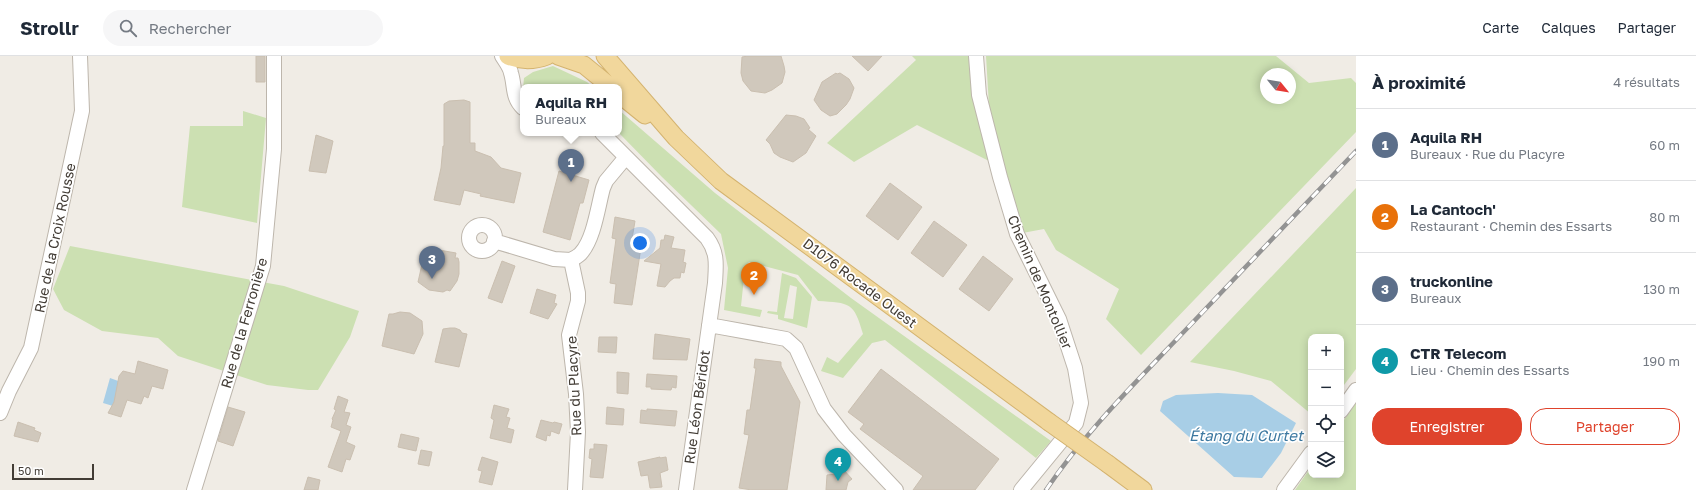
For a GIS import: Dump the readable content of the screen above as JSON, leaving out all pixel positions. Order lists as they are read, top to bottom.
{
  "streets": {
    "main road": ["D1076 Rocade Ouest"],
    "street": [
      "Rue de la Croix Rousse",
      "Chemin de Montollier",
      "Rue de la Ferronière",
      "Rue du Placyre",
      "Rue Léon Béridot"
    ]
  },
  "water": ["Étang du Curtet"],
  "scale_bar": "50 m",
  "north": "bottom right",
  "page": {
    "header": "Strollr",
    "search": "Rechercher",
    "nav": ["Carte", "Calques", "Partager"],
    "heading": ["À proximité", "4 résultats"],
    "popup": ["Aquila RH", "Bureaux"],
    "list": [
      {
        "mark": "1",
        "name": "Aquila RH",
        "note": "Bureaux · Rue du Placyre",
        "value": "60 m"
      },
      {
        "mark": "2",
        "name": "La Cantoch'",
        "note": "Restaurant · Chemin des Essarts",
        "value": "80 m"
      },
      {
        "mark": "3",
        "name": "truckonline",
        "note": "Bureaux",
        "value": "130 m"
      },
      {
        "mark": "4",
        "name": "CTR Telecom",
        "note": "Lieu · Chemin des Essarts",
        "value": "190 m"
      }
    ],
    "pins": [
      "1",
      "3",
      "2",
      "4"
    ],
    "map_buttons": ["+", "−"],
    "buttons": ["Enregistrer", "Partager"],
    "scale": "50 m"
  }
}
